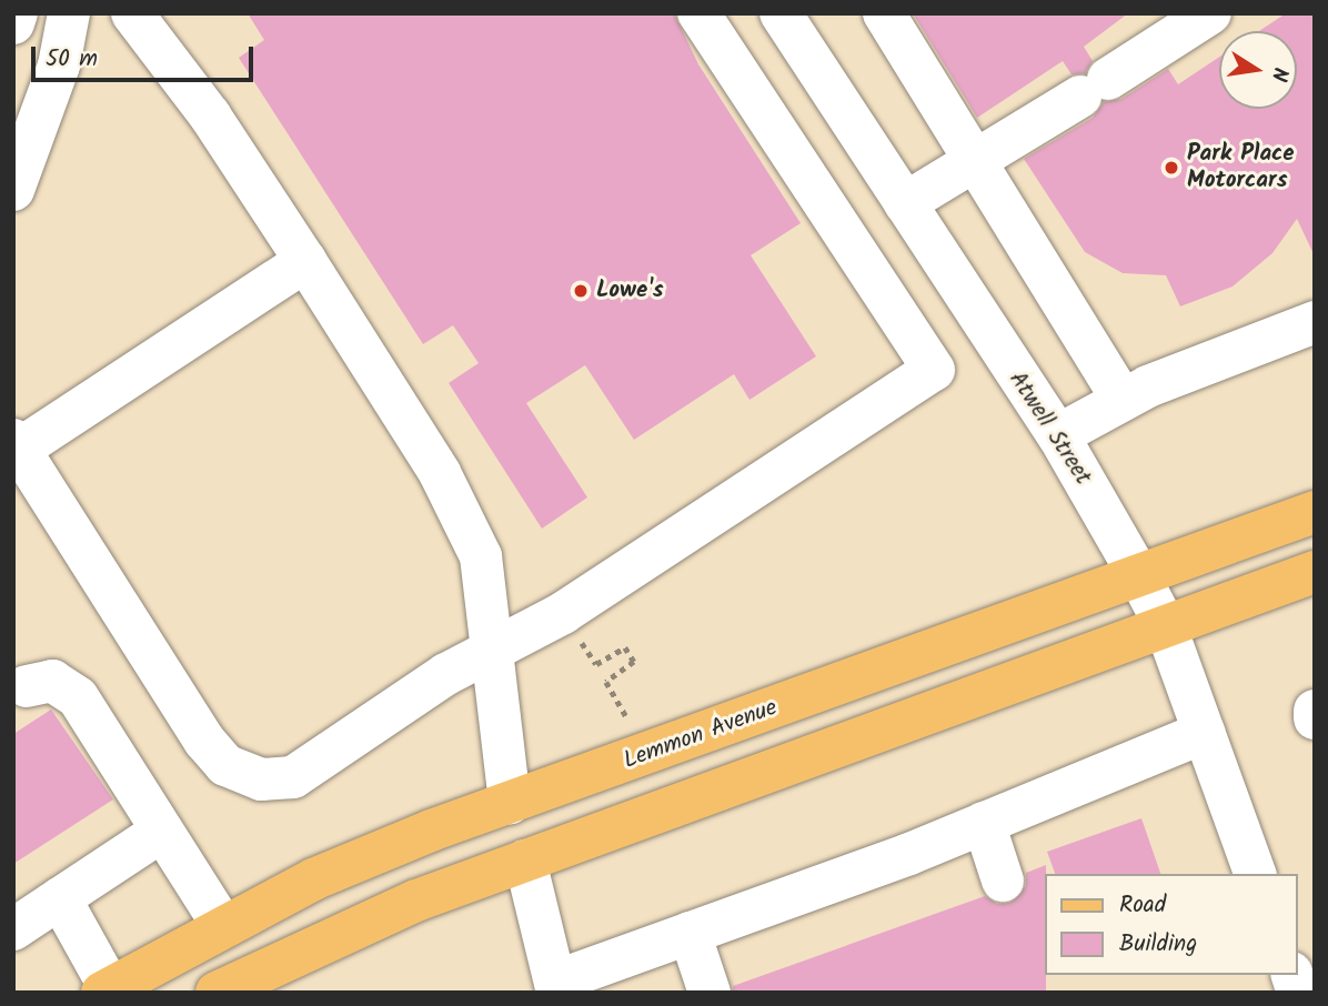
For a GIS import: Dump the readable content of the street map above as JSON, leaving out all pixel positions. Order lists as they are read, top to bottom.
{
  "streets": {
    "main road": ["Lemmon Avenue"],
    "street": ["Atwell Street"]
  },
  "crossings": [
    ["Atwell Street", "Lemmon Avenue"]
  ],
  "places": ["Park Place Motorcars", "Lowe's"],
  "legend": ["Road", "Building"],
  "scale_bar": "50 m",
  "north": "right"
}
